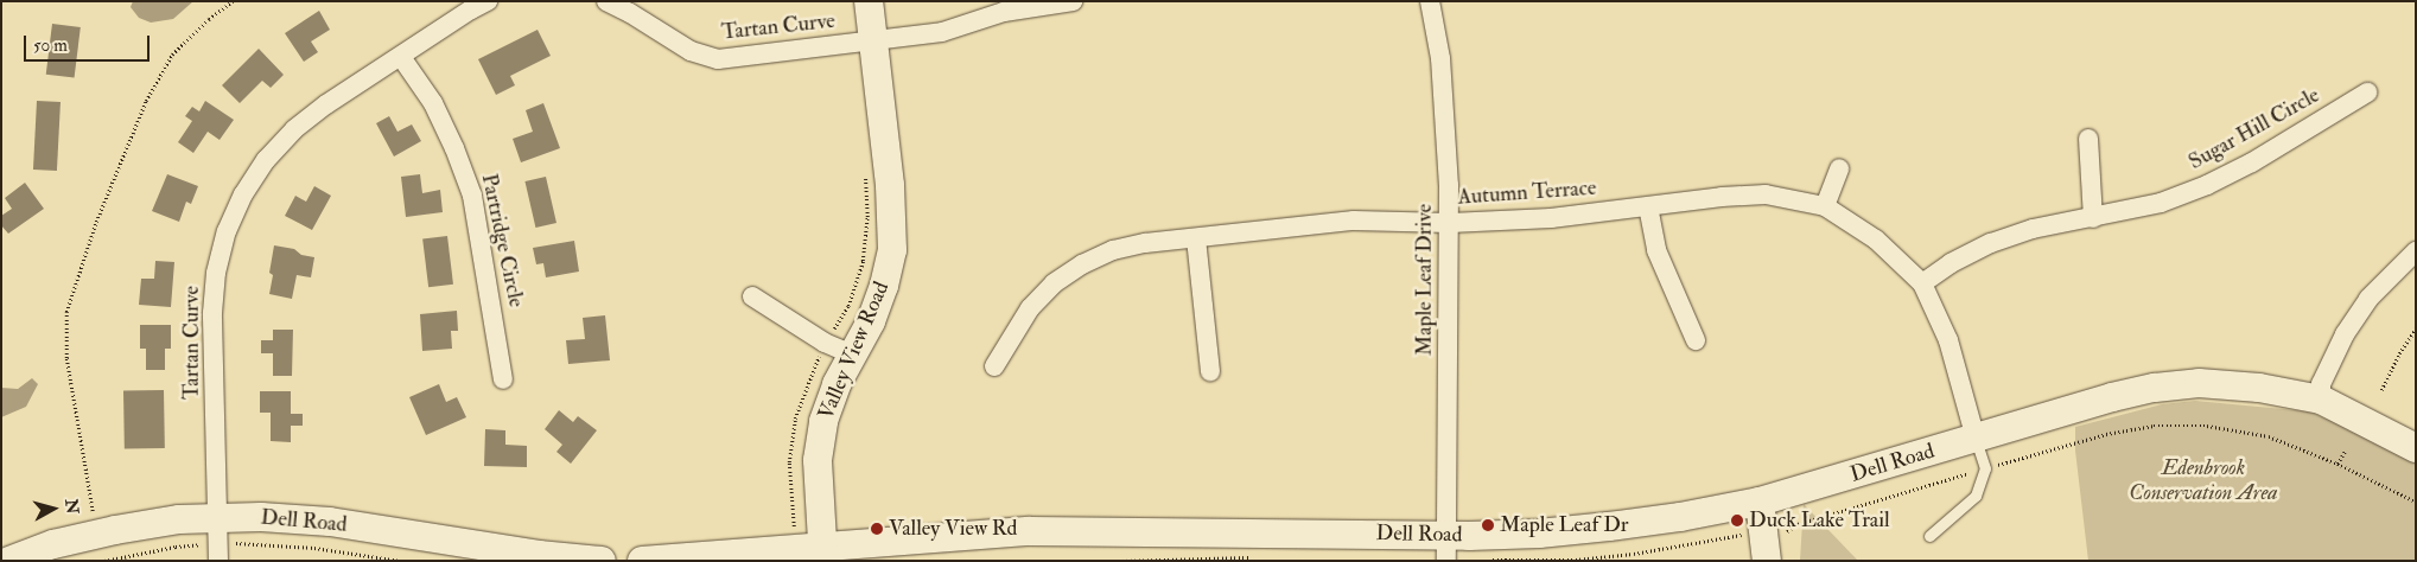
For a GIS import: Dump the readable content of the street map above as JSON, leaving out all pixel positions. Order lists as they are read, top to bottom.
{
  "streets": {
    "street": [
      "Tartan Curve",
      "Sugar Hill Circle",
      "Autumn Terrace",
      "Partridge Circle",
      "Maple Leaf Drive",
      "Valley View Road",
      "Dell Road"
    ]
  },
  "crossings": [
    ["Tartan Curve", "Partridge Circle"],
    ["Tartan Curve", "Valley View Road"],
    ["Tartan Curve", "Dell Road"],
    ["Sugar Hill Circle", "Autumn Terrace"],
    ["Autumn Terrace", "Maple Leaf Drive"],
    ["Autumn Terrace", "Dell Road"],
    ["Maple Leaf Drive", "Dell Road"],
    ["Valley View Road", "Dell Road"]
  ],
  "parks": ["Edenbrook Conservation Area"],
  "places": ["Duck Lake Trail", "Maple Leaf Dr", "Valley View Rd"],
  "scale_bar": "50 m",
  "north": "right"
}
